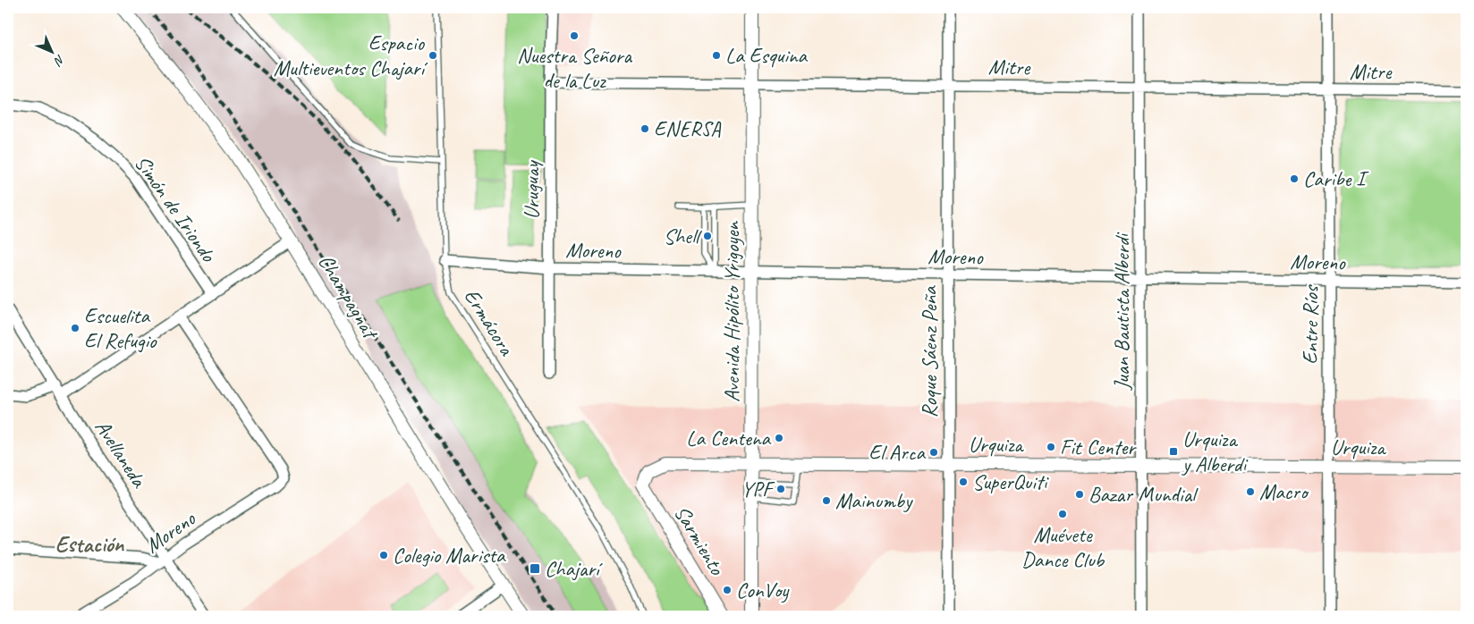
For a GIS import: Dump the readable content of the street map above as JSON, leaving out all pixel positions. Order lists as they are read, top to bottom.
{
  "streets": {
    "street": [
      "Mitre",
      "Uruguay",
      "Simón de Iriondo",
      "Moreno",
      "Champagnat",
      "Avenida Hipólito Yrigoyen",
      "Juan Bautista Alberdi",
      "Entre Ríos",
      "Roque Sáenz Peña",
      "Urquiza",
      "Avellaneda",
      "Sarmiento"
    ],
    "lane": ["Ermácora"]
  },
  "crossings": [
    ["Mitre", "Uruguay"],
    ["Mitre", "Avenida Hipólito Yrigoyen"],
    ["Mitre", "Juan Bautista Alberdi"],
    ["Mitre", "Entre Ríos"],
    ["Mitre", "Roque Sáenz Peña"],
    ["Uruguay", "Moreno"],
    ["Moreno", "Avenida Hipólito Yrigoyen"],
    ["Moreno", "Juan Bautista Alberdi"],
    ["Moreno", "Ermácora"],
    ["Moreno", "Entre Ríos"],
    ["Moreno", "Roque Sáenz Peña"],
    ["Moreno", "Avellaneda"],
    ["Avenida Hipólito Yrigoyen", "Urquiza"],
    ["Juan Bautista Alberdi", "Urquiza"],
    ["Entre Ríos", "Urquiza"],
    ["Roque Sáenz Peña", "Urquiza"],
    ["Urquiza", "Sarmiento"]
  ],
  "districts": ["Estación"],
  "places": {
    "other": [
      "Nuestra Señora de la Luz",
      "Espacio Multieventos Chajarí",
      "La Esquina",
      "ENERSA",
      "Caribe I",
      "Shell",
      "Escuelita El Refugio",
      "La Centena",
      "Fit Center",
      "El Arca",
      "SuperQuiti",
      "YPF",
      "Macro",
      "Bazar Mundial",
      "Mainumby",
      "Muévete Dance Club",
      "Colegio Marista",
      "ConVoy"
    ],
    "transit": ["Urquiza y Alberdi", "Chajarí"]
  },
  "north": "bottom right"
}
